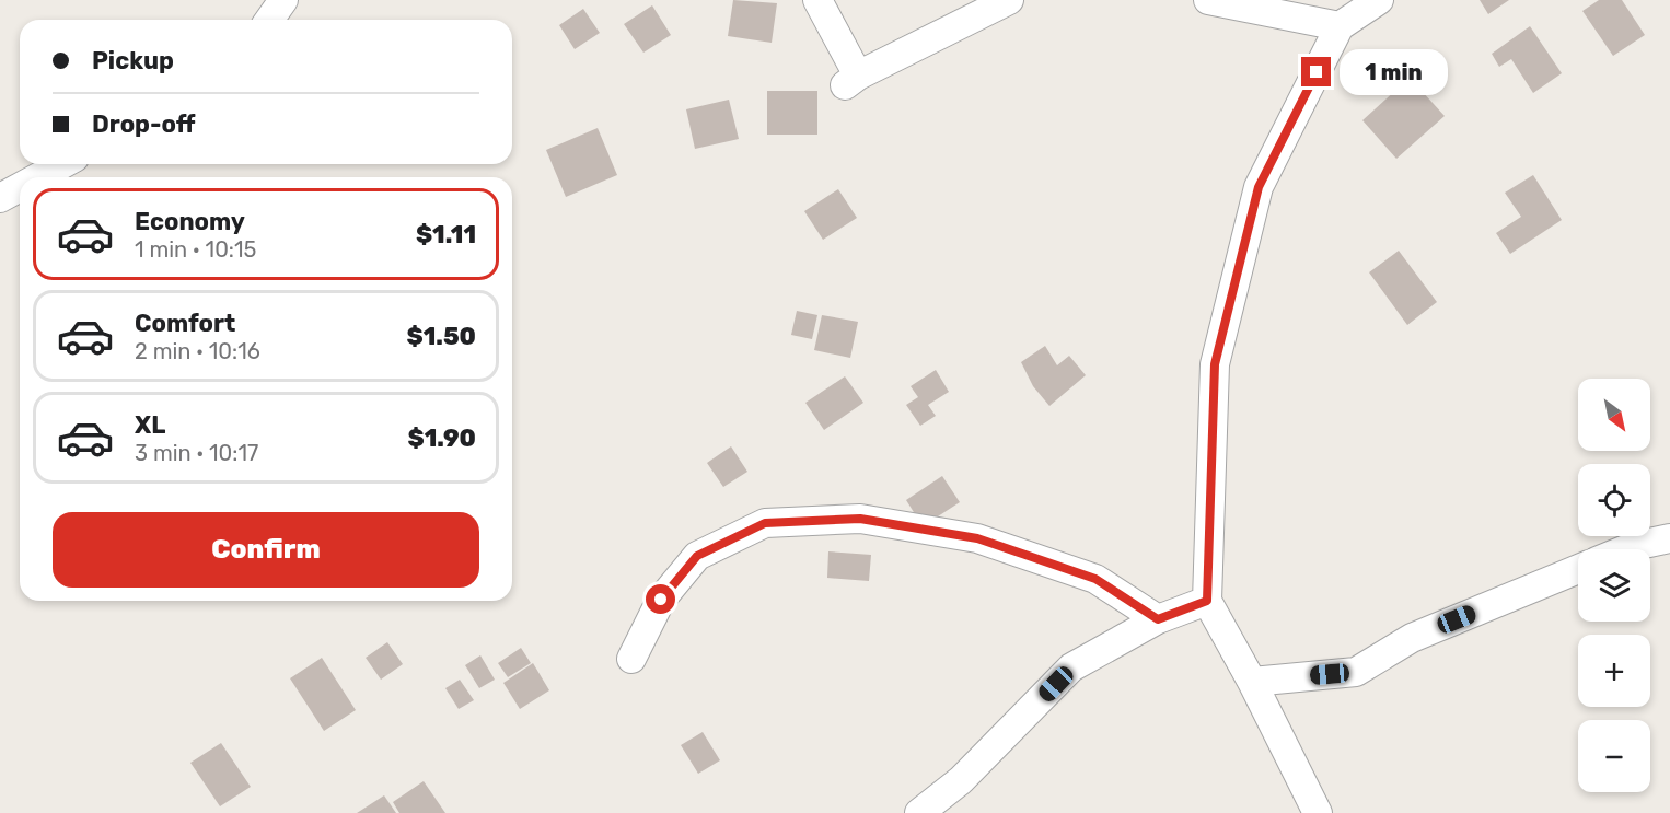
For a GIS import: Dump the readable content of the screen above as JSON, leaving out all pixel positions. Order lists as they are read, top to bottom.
{
  "north": "bottom right",
  "page": {
    "banner": ["Pickup", "Drop-off"],
    "bubble": "1 min",
    "list": [
      {
        "name": "Economy",
        "note": "1 min · 10:15",
        "value": "$1.11"
      },
      {
        "name": "Comfort",
        "note": "2 min · 10:16",
        "value": "$1.50"
      },
      {
        "name": "XL",
        "note": "3 min · 10:17",
        "value": "$1.90"
      }
    ],
    "map_buttons": ["+", "−"],
    "buttons": "Confirm"
  }
}
